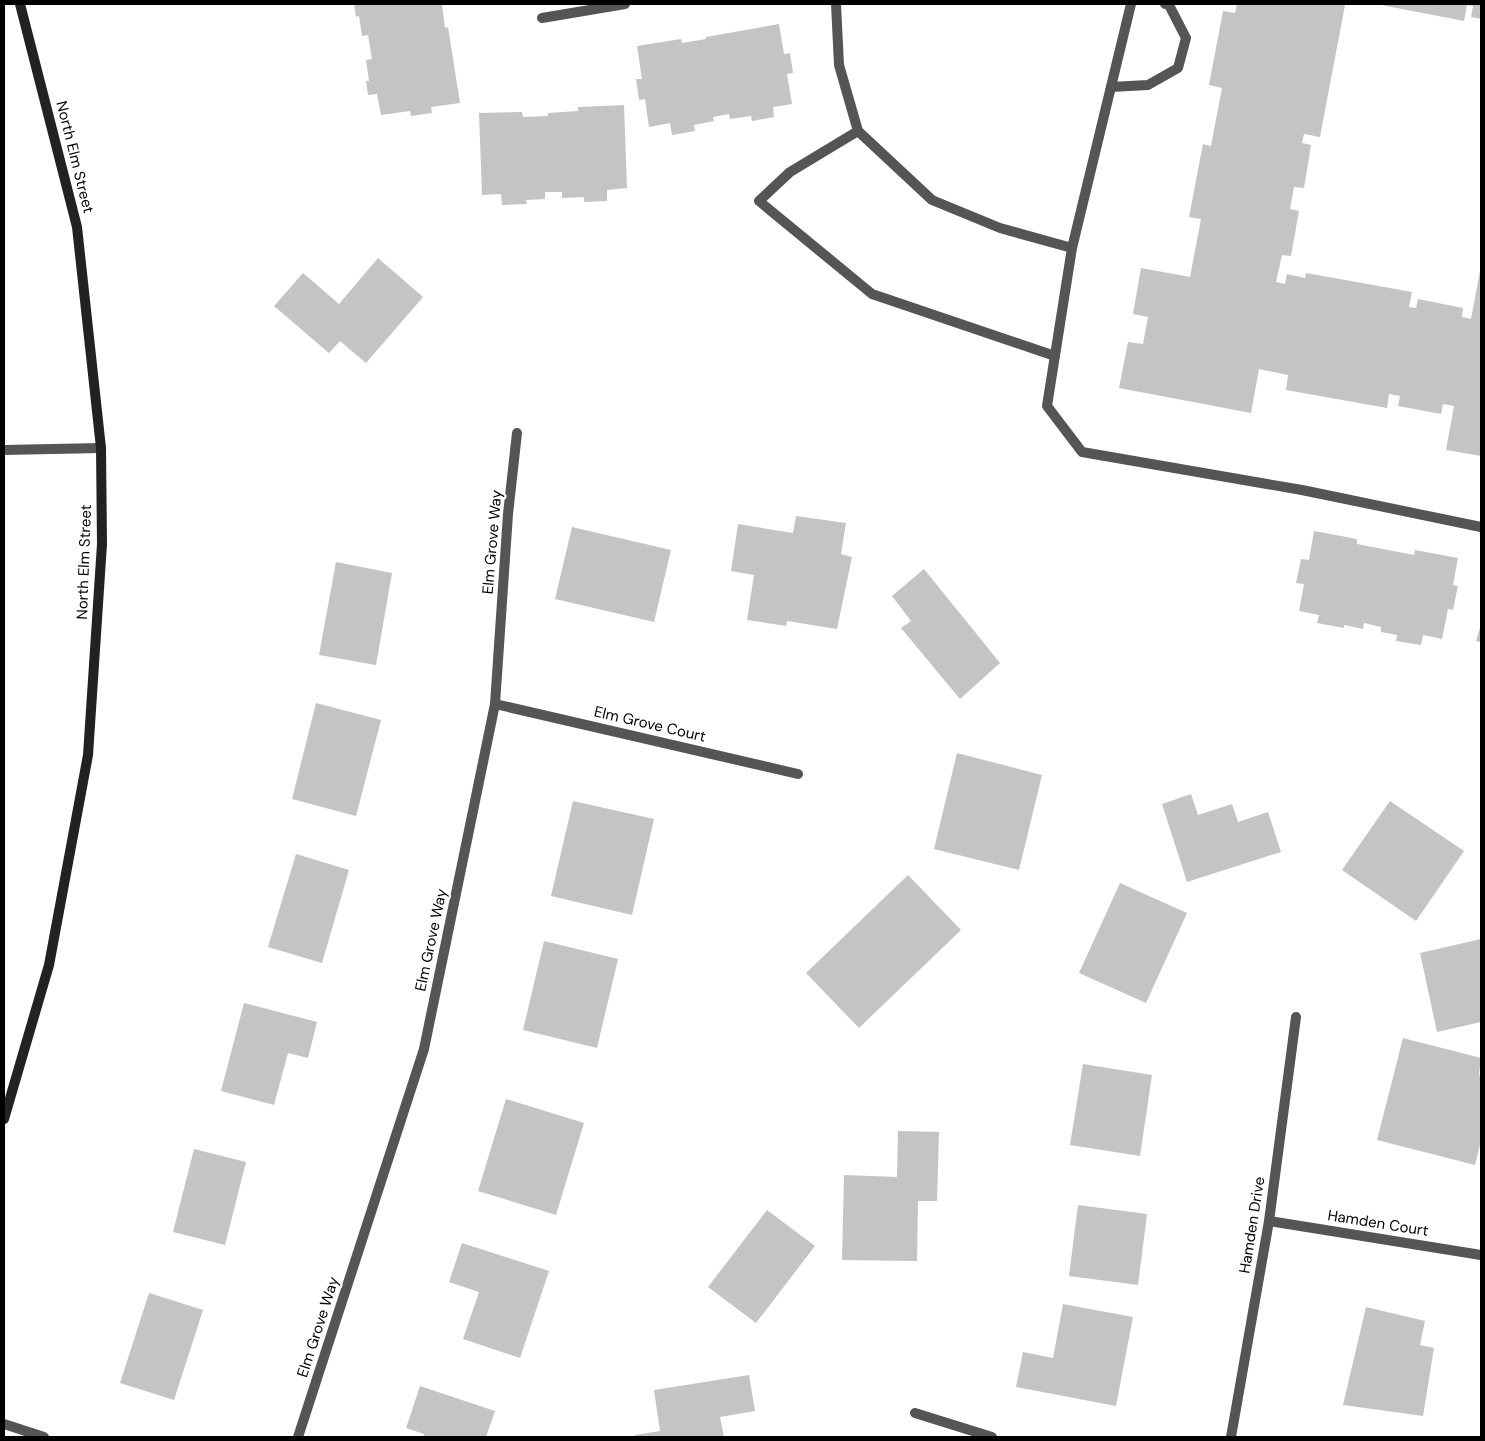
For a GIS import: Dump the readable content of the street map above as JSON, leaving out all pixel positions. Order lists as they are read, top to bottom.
{
  "streets": {
    "main road": ["North Elm Street"],
    "street": [
      "Elm Grove Way",
      "Elm Grove Court",
      "Hamden Court",
      "Hamden Drive"
    ]
  },
  "crossings": [
    ["Elm Grove Way", "Elm Grove Court"],
    ["Hamden Court", "Hamden Drive"]
  ]
}
